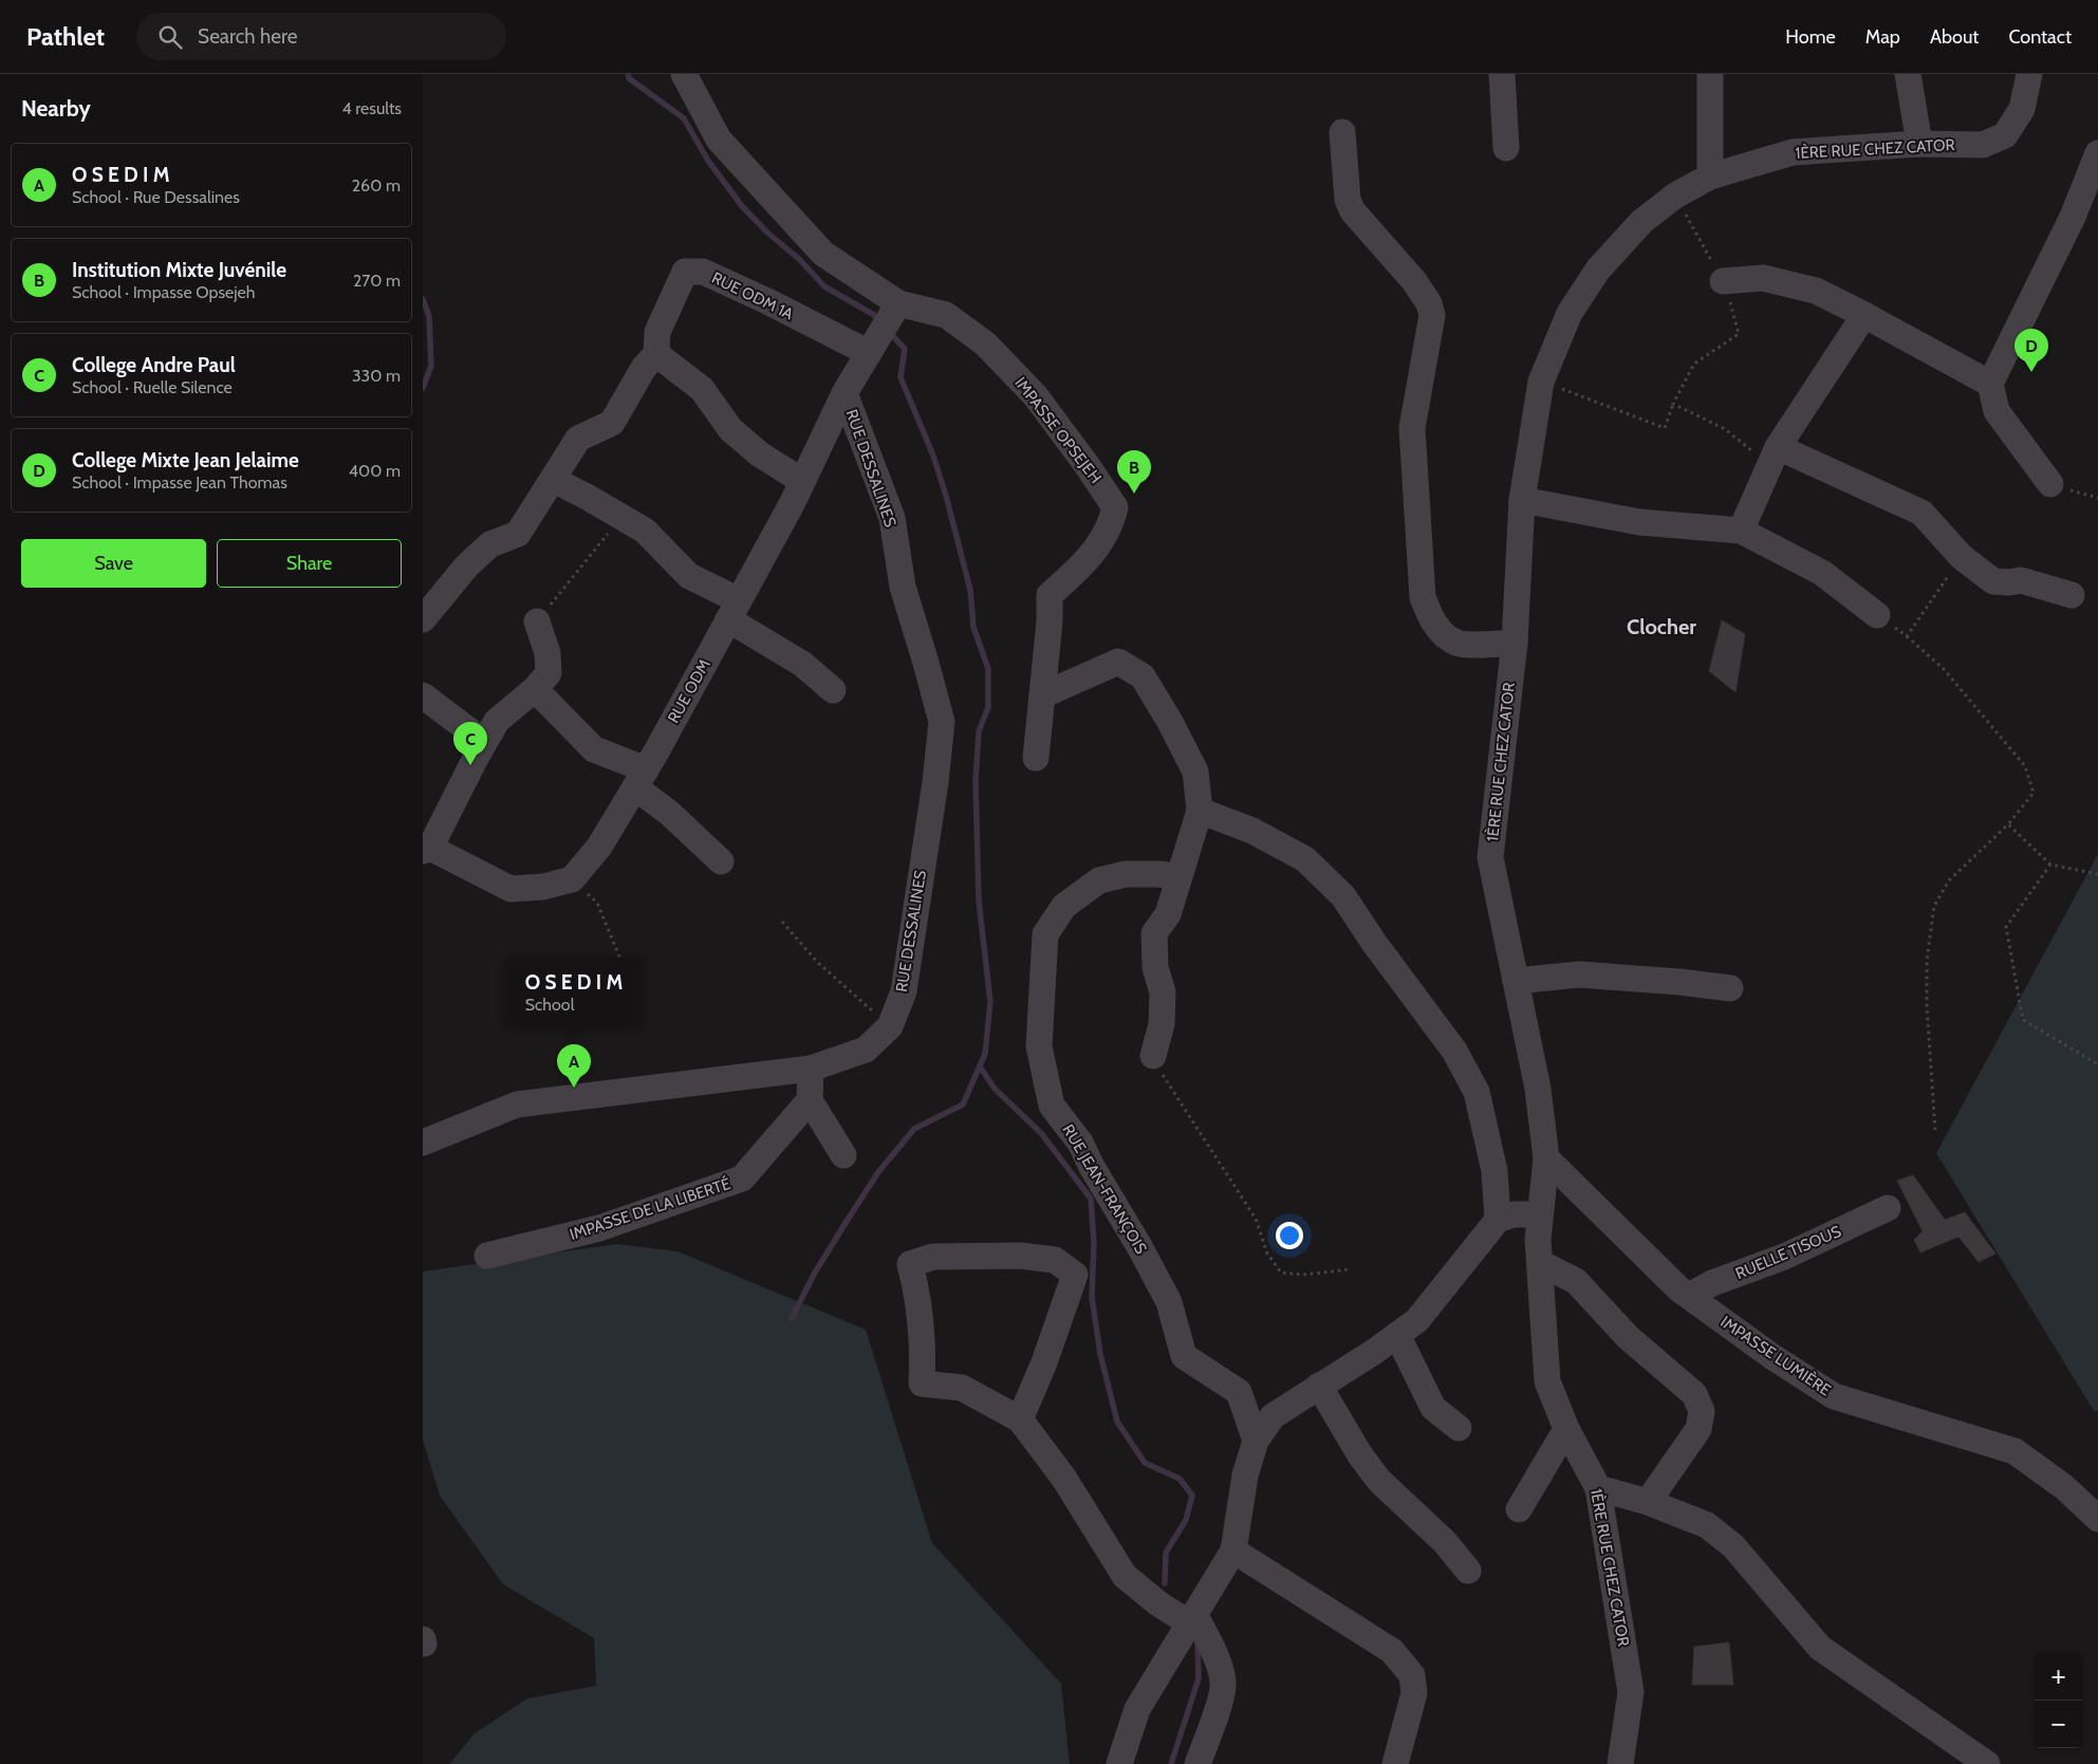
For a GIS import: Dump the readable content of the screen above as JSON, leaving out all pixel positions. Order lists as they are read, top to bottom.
{
  "streets": {
    "street": [
      "1ÈRE RUE CHEZ CATOR",
      "RUE ODM 1A",
      "IMPASSE OPSEJEH",
      "RUE DESSALINES",
      "RUE ODM",
      "RUE JEAN-FRANÇOIS",
      "IMPASSE DE LA LIBERTÉ",
      "RUELLE TISOUS",
      "IMPASSE LUMIÈRE"
    ]
  },
  "crossings": [
    ["1ÈRE RUE CHEZ CATOR", "IMPASSE LUMIÈRE"],
    ["RUE ODM 1A", "RUE ODM"],
    ["IMPASSE OPSEJEH", "RUE ODM"],
    ["RUE DESSALINES", "RUE ODM"],
    ["RUELLE TISOUS", "IMPASSE LUMIÈRE"]
  ],
  "districts": ["Clocher"],
  "page": {
    "header": "Pathlet",
    "search": "Search here",
    "nav": [
      "Home",
      "Map",
      "About",
      "Contact"
    ],
    "heading": ["Nearby", "4 results"],
    "list": [
      {
        "mark": "A",
        "name": "O S E D I M",
        "note": "School · Rue Dessalines",
        "value": "260 m"
      },
      {
        "mark": "B",
        "name": "Institution Mixte Juvénile",
        "note": "School · Impasse Opsejeh",
        "value": "270 m"
      },
      {
        "mark": "C",
        "name": "College Andre Paul",
        "note": "School · Ruelle Silence",
        "value": "330 m"
      },
      {
        "mark": "D",
        "name": "College Mixte Jean Jelaime",
        "note": "School · Impasse Jean Thomas",
        "value": "400 m"
      }
    ],
    "pins": [
      "D",
      "B",
      "C",
      "A"
    ],
    "buttons": ["Save", "Share"],
    "popup": ["O S E D I M", "School"],
    "map_buttons": ["+", "−"]
  }
}
